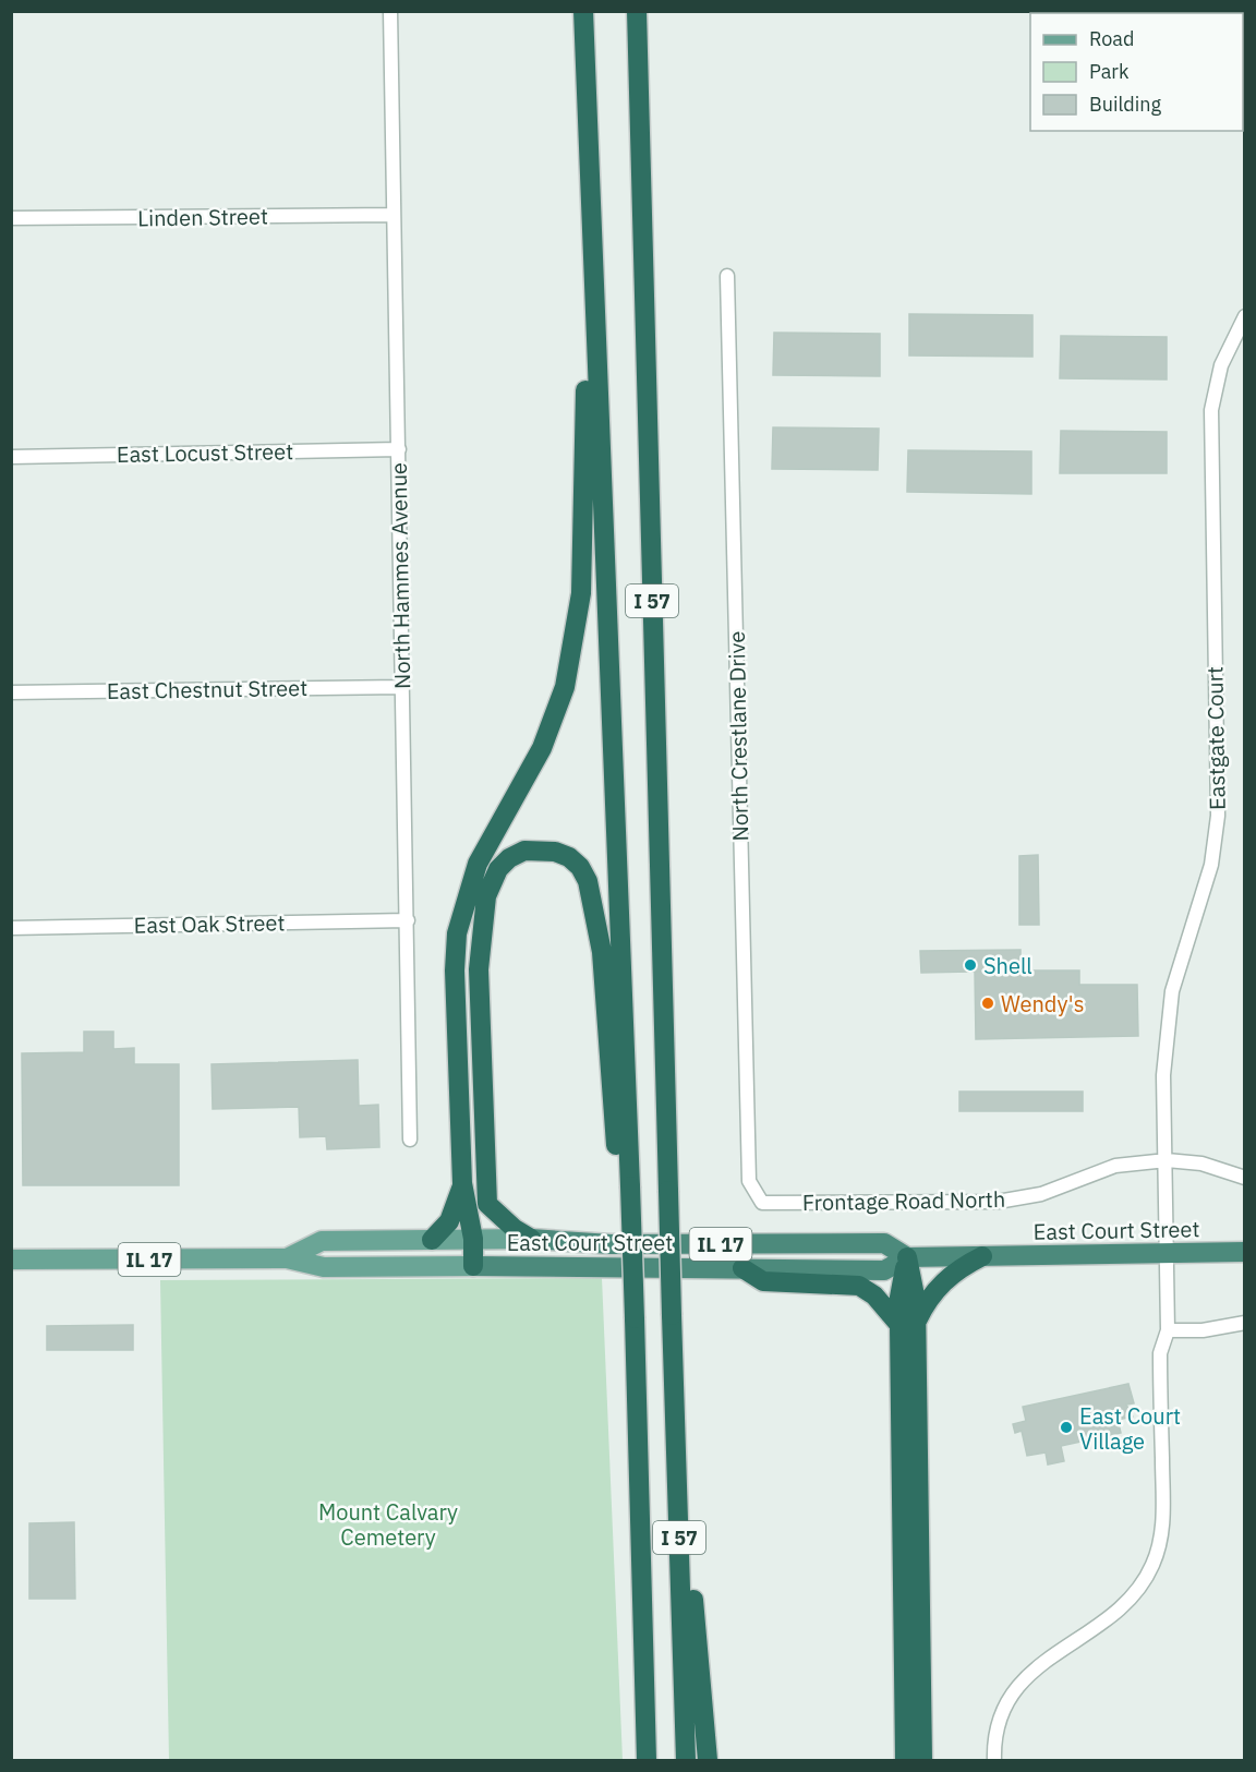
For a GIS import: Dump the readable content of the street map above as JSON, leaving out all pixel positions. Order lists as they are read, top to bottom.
{
  "streets": {
    "highway": ["I 57", "East Court Street", "IL 17"],
    "street": [
      "Linden Street",
      "East Locust Street",
      "North Hammes Avenue",
      "East Chestnut Street",
      "North Crestlane Drive",
      "Eastgate Court",
      "East Oak Street",
      "Frontage Road North"
    ]
  },
  "crossings": [
    ["Linden Street", "North Hammes Avenue"],
    ["East Locust Street", "North Hammes Avenue"],
    ["North Hammes Avenue", "East Chestnut Street"],
    ["North Hammes Avenue", "East Oak Street"],
    ["North Crestlane Drive", "Frontage Road North"],
    ["Eastgate Court", "Frontage Road North"],
    ["Eastgate Court", "East Court Street"],
    ["East Court Street", "IL 17"]
  ],
  "parks": ["Mount Calvary Cemetery"],
  "places": ["Shell", "Wendy's", "East Court Village"],
  "legend": ["Road", "Park", "Building"]
}
